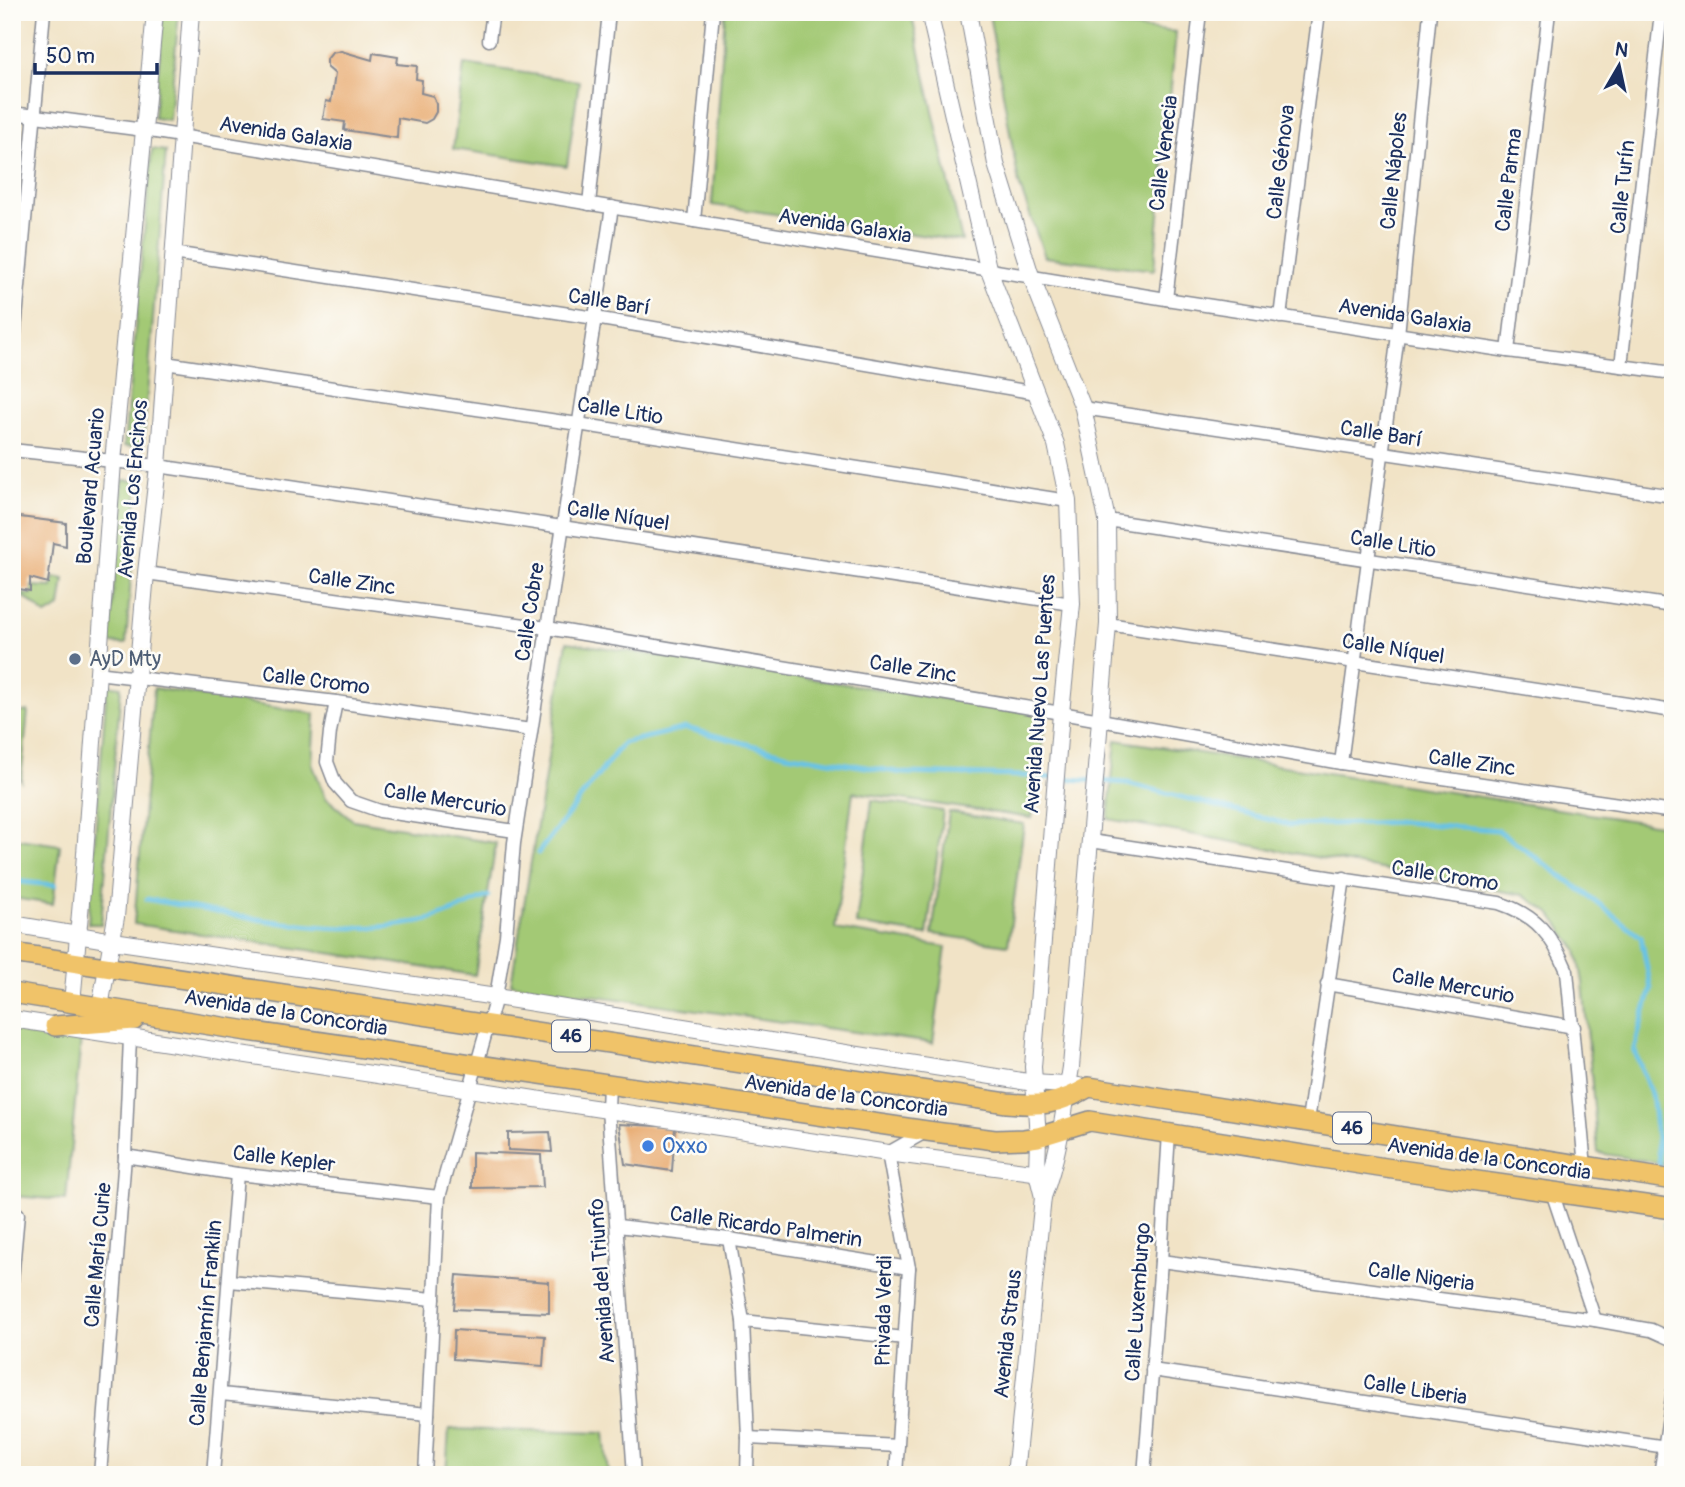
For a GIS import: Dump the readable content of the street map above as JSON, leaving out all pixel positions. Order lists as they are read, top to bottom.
{
  "streets": {
    "main road": ["Avenida de la Concordia", "46"],
    "street": [
      "Avenida Galaxia",
      "Calle Venecia",
      "Calle Génova",
      "Calle Nápoles",
      "Calle Parma",
      "Calle Turín",
      "Calle Barí",
      "Calle Litio",
      "Boulevard Acuario",
      "Avenida Los Encinos",
      "Calle Níquel",
      "Calle Zinc",
      "Calle Cobre",
      "Calle Cromo",
      "Avenida Nuevo Las Puentes",
      "Calle Mercurio",
      "Calle Kepler",
      "Calle Ricardo Palmerin",
      "Calle María Curie",
      "Calle Nigeria",
      "Avenida del Triunfo",
      "Calle Luxemburgo",
      "Privada Verdi",
      "Calle Benjamín Franklin",
      "Avenida Straus",
      "Calle Liberia"
    ]
  },
  "crossings": [
    ["Avenida Galaxia", "Calle Venecia"],
    ["Avenida Galaxia", "Calle Génova"],
    ["Avenida Galaxia", "Calle Nápoles"],
    ["Avenida Galaxia", "Calle Parma"],
    ["Avenida Galaxia", "Calle Turín"],
    ["Avenida Galaxia", "Boulevard Acuario"],
    ["Avenida Galaxia", "Avenida Los Encinos"],
    ["Avenida Galaxia", "Calle Cobre"],
    ["Avenida Galaxia", "Avenida Nuevo Las Puentes"],
    ["Calle Nápoles", "Calle Barí"],
    ["Calle Nápoles", "Calle Litio"],
    ["Calle Nápoles", "Calle Níquel"],
    ["Calle Nápoles", "Calle Zinc"],
    ["Calle Barí", "Avenida Los Encinos"],
    ["Calle Barí", "Calle Cobre"],
    ["Calle Barí", "Avenida Nuevo Las Puentes"],
    ["Calle Litio", "Avenida Los Encinos"],
    ["Calle Litio", "Calle Cobre"],
    ["Calle Litio", "Avenida Nuevo Las Puentes"],
    ["Boulevard Acuario", "Calle Níquel"],
    ["Boulevard Acuario", "Calle Cromo"],
    ["Boulevard Acuario", "Avenida de la Concordia"],
    ["Avenida Los Encinos", "Calle Níquel"],
    ["Avenida Los Encinos", "Calle Zinc"],
    ["Avenida Los Encinos", "Calle Cromo"],
    ["Avenida Los Encinos", "Avenida de la Concordia"],
    ["Calle Níquel", "Calle Cobre"],
    ["Calle Níquel", "Avenida Nuevo Las Puentes"],
    ["Calle Zinc", "Calle Cobre"],
    ["Calle Zinc", "Avenida Nuevo Las Puentes"],
    ["Calle Cobre", "Calle Cromo"],
    ["Calle Cobre", "Calle Mercurio"],
    ["Calle Cobre", "Avenida de la Concordia"],
    ["Calle Cobre", "Calle Kepler"],
    ["Calle Cromo", "Calle Mercurio"],
    ["Calle Cromo", "Avenida de la Concordia"],
    ["Avenida Nuevo Las Puentes", "Avenida de la Concordia"],
    ["Avenida Nuevo Las Puentes", "Avenida Straus"],
    ["Avenida de la Concordia", "Avenida del Triunfo"],
    ["Avenida de la Concordia", "Calle Luxemburgo"],
    ["Avenida de la Concordia", "Avenida Straus"],
    ["Calle Kepler", "Calle María Curie"],
    ["Calle Kepler", "Calle Benjamín Franklin"],
    ["Calle Ricardo Palmerin", "Avenida del Triunfo"],
    ["Calle Ricardo Palmerin", "Privada Verdi"],
    ["Calle Nigeria", "Calle Luxemburgo"],
    ["Calle Luxemburgo", "Calle Liberia"]
  ],
  "places": ["AyD Mty", "Oxxo"],
  "scale_bar": "50 m",
  "north": "top"
}
